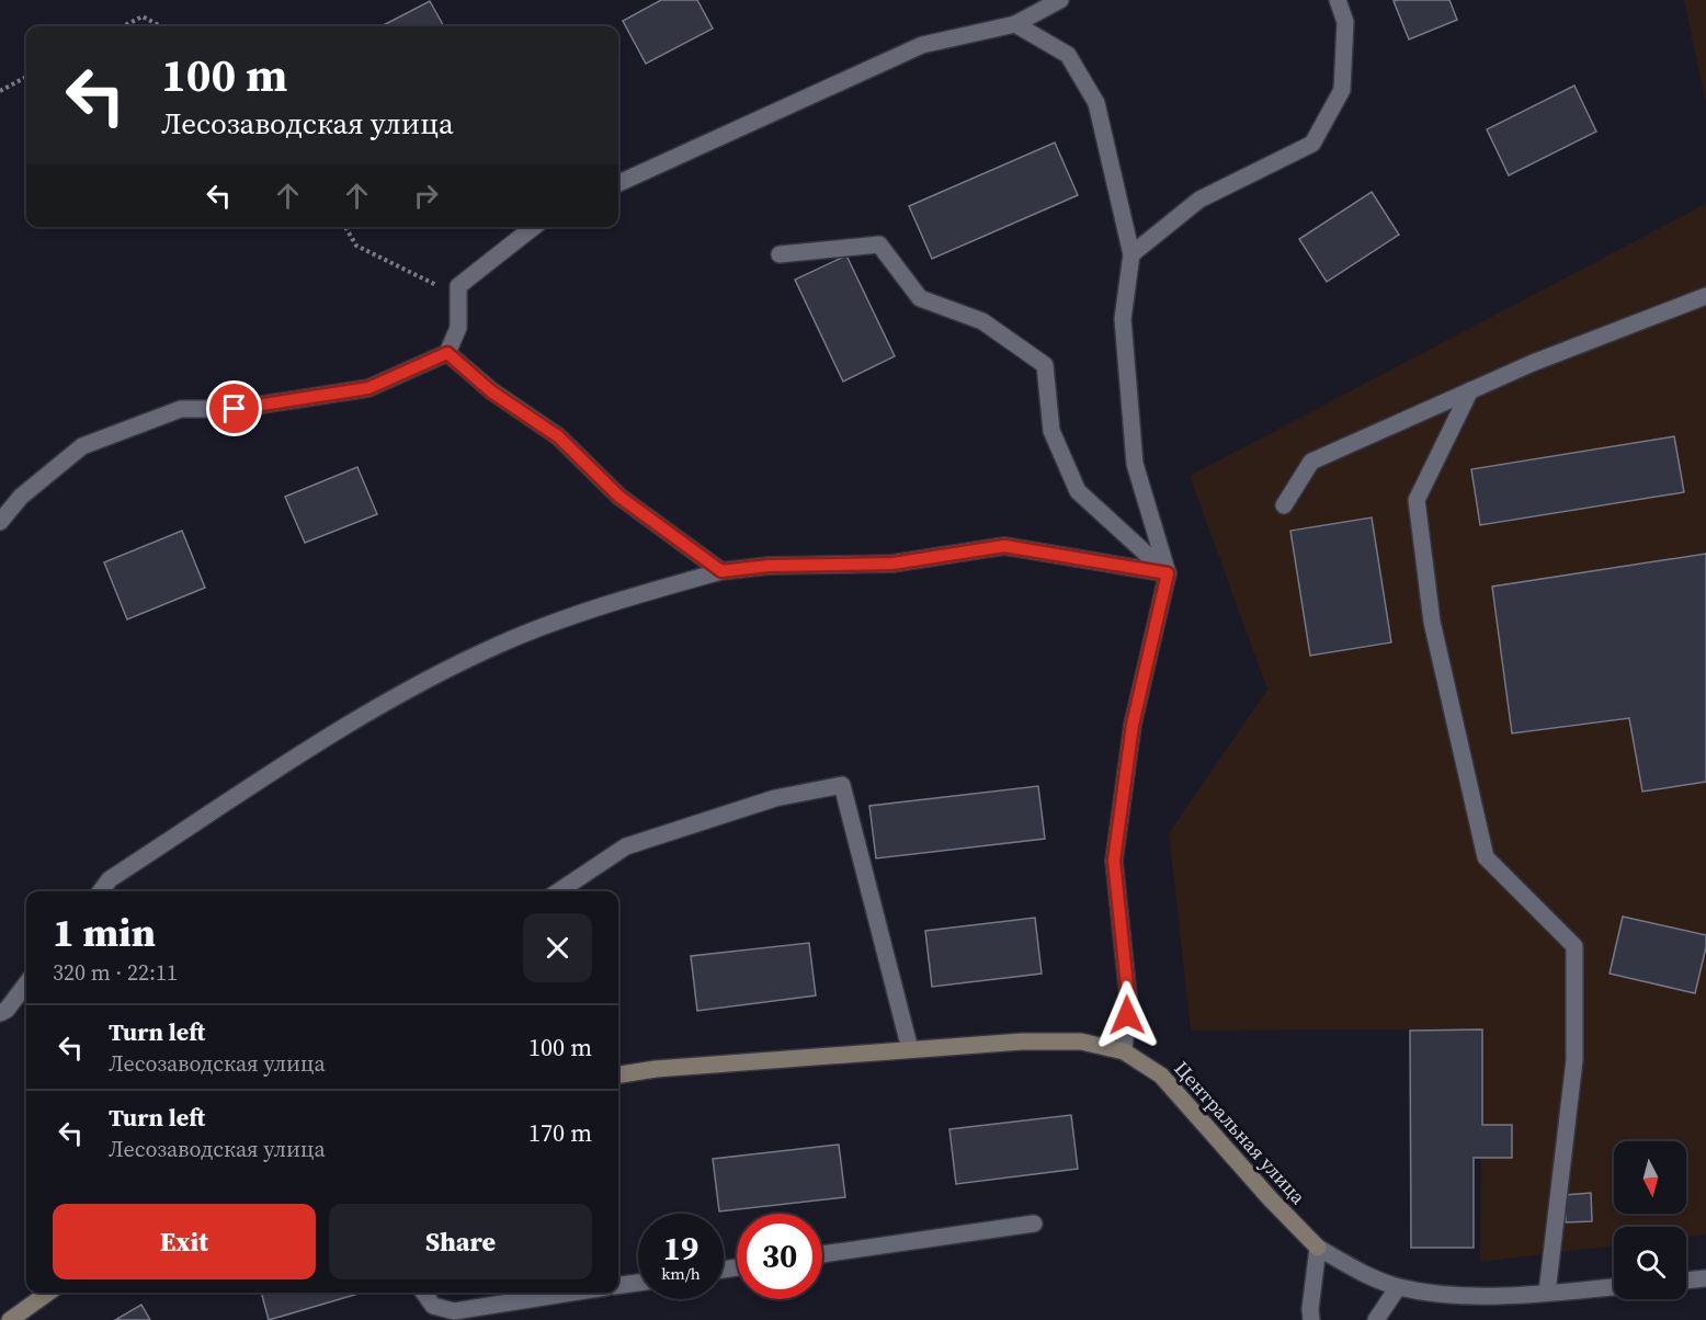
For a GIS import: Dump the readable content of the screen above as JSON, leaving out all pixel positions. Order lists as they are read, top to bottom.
{
  "streets": {
    "street": ["Центральная улица"]
  },
  "north": "bottom",
  "page": {
    "turn": ["100 m", "Лесозаводская улица"],
    "heading": ["1 min", "320 m · 22:11"],
    "list": [
      {
        "name": "Turn left",
        "note": "Лесозаводская улица",
        "value": "100 m"
      },
      {
        "name": "Turn left",
        "note": "Лесозаводская улица",
        "value": "170 m"
      }
    ],
    "buttons": ["Exit", "Share"],
    "speed": "19 km/h",
    "limit": "30"
  }
}
